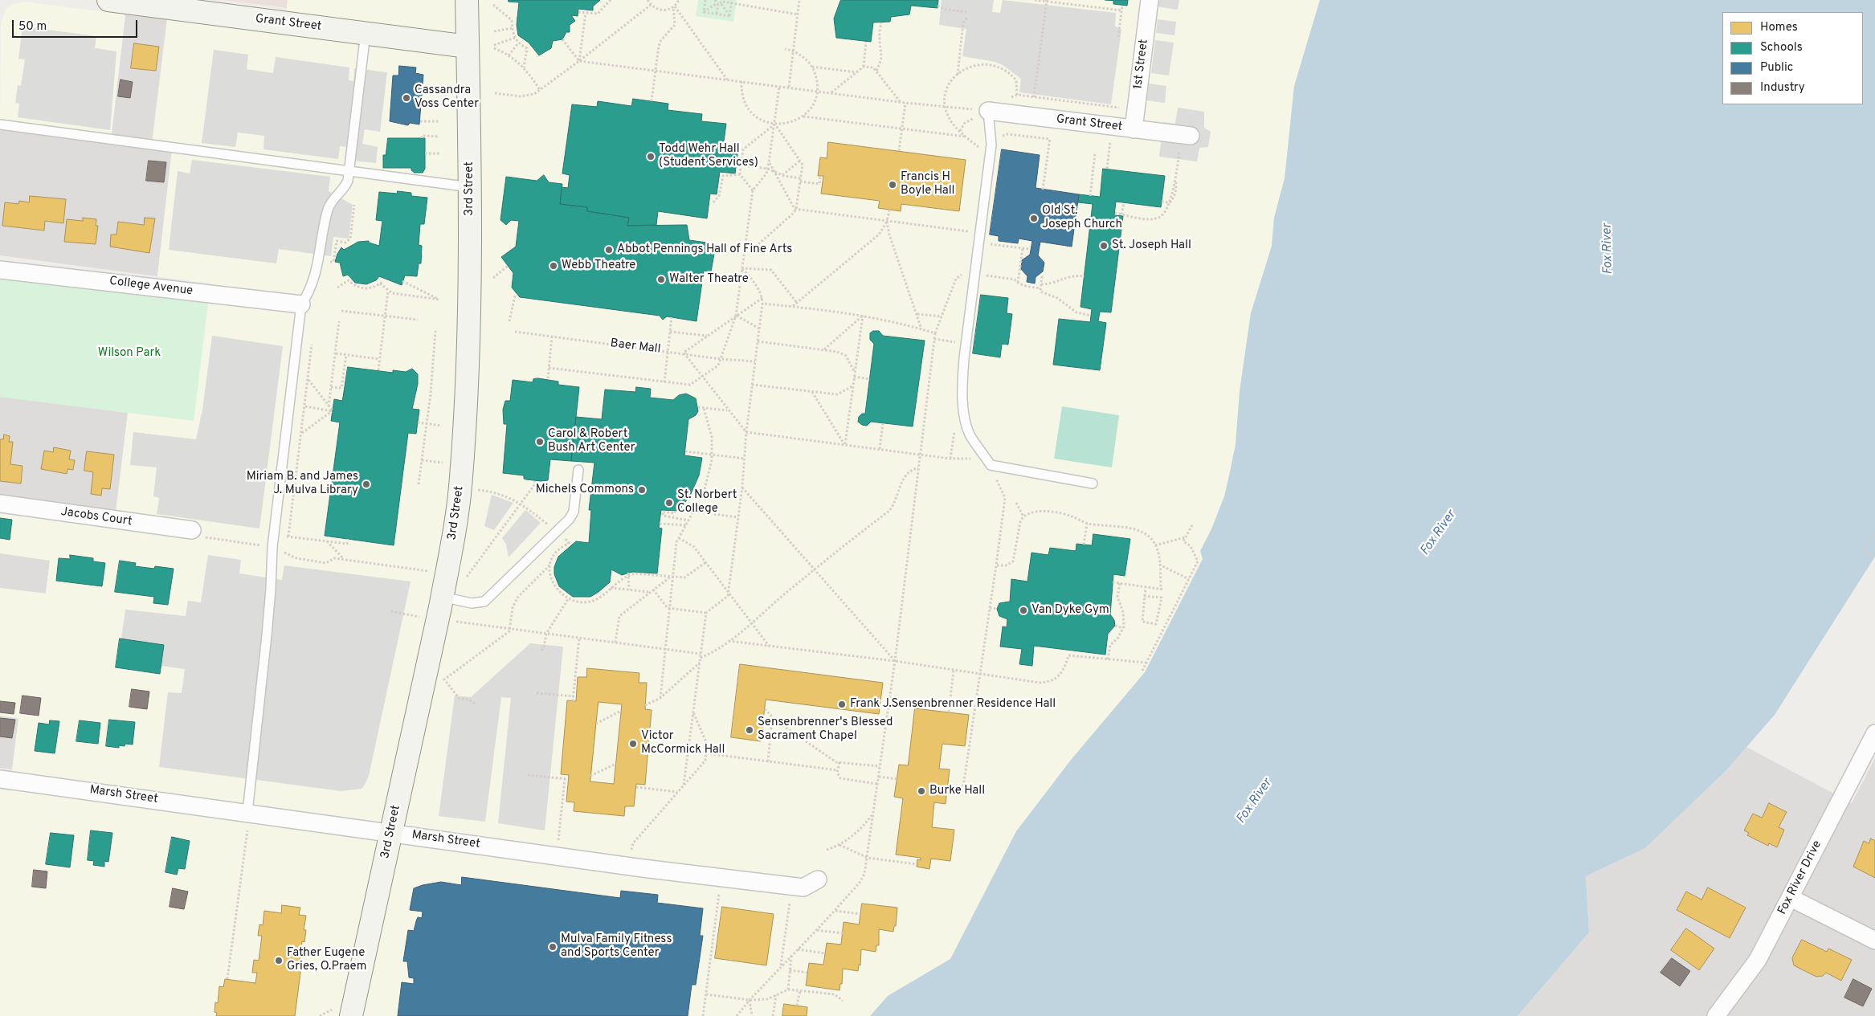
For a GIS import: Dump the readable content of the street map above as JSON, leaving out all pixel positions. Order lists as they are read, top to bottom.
{
  "streets": {
    "main road": ["Grant Street", "3rd Street"],
    "street": [
      "1st Street",
      "College Avenue",
      "Jacobs Court",
      "Marsh Street",
      "Fox River Drive"
    ],
    "path": ["Baer Mall"]
  },
  "crossings": [
    ["Grant Street", "1st Street"],
    ["Grant Street", "3rd Street"],
    ["3rd Street", "Marsh Street"]
  ],
  "water": ["Fox River"],
  "parks": ["Wilson Park"],
  "places": [
    "Cassandra Voss Center",
    "Todd Wehr Hall (Student Services)",
    "Francis H Boyle Hall",
    "Old St. Joseph Church",
    "St. Joseph Hall",
    "Abbot Pennings Hall of Fine Arts",
    "Webb Theatre",
    "Walter Theatre",
    "Carol & Robert Bush Art Center",
    "Miriam B. and James J. Mulva Library",
    "Michels Commons",
    "St. Norbert College",
    "Van Dyke Gym",
    "Frank J.Sensenbrenner Residence Hall",
    "Sensenbrenner's Blessed Sacrament Chapel",
    "Victor McCormick Hall",
    "Burke Hall",
    "Mulva Family Fitness and Sports Center",
    "Father Eugene Gries, O.Praem"
  ],
  "legend": [
    "Homes",
    "Schools",
    "Public",
    "Industry"
  ],
  "scale_bar": "50 m"
}
